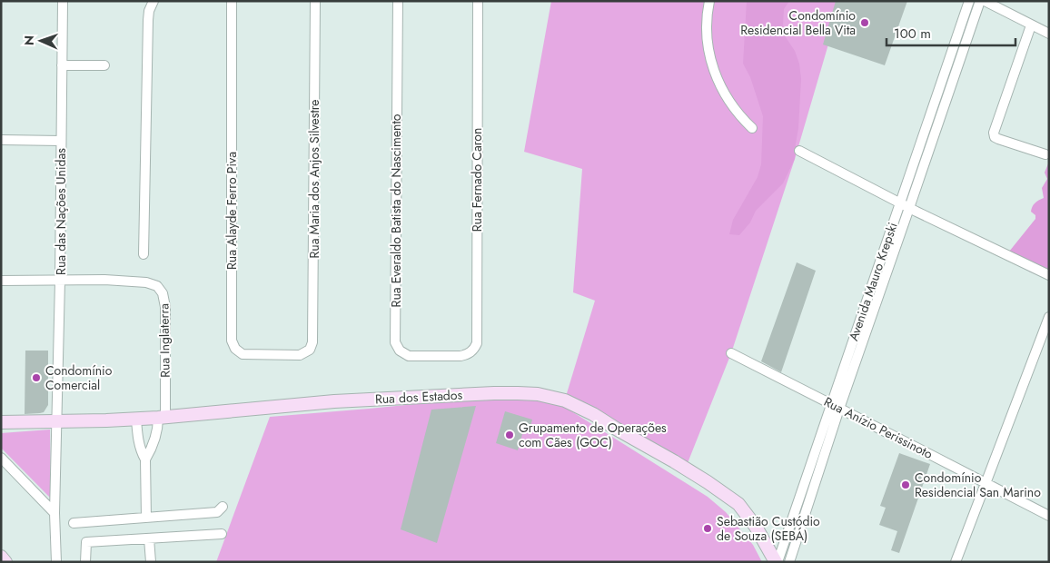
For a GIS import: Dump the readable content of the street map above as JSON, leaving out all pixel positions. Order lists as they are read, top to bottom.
{
  "streets": {
    "street": [
      "Rua Maria dos Anjos Silvestre",
      "Rua Fernado Caron",
      "Rua Alayde Ferro Piva",
      "Rua Everaldo Batista do Nascimento",
      "Rua das Nações Unidas",
      "Avenida Mauro Krepski",
      "Rua Inglaterra",
      "Rua dos Estados",
      "Rua Anízio Perissinoto"
    ]
  },
  "crossings": [
    ["Rua Maria dos Anjos Silvestre", "Rua Alayde Ferro Piva"],
    ["Rua Fernado Caron", "Rua Everaldo Batista do Nascimento"],
    ["Rua das Nações Unidas", "Rua Inglaterra"],
    ["Rua das Nações Unidas", "Rua dos Estados"],
    ["Avenida Mauro Krepski", "Rua dos Estados"],
    ["Avenida Mauro Krepski", "Rua Anízio Perissinoto"],
    ["Rua Inglaterra", "Rua dos Estados"]
  ],
  "places": [
    "Condomínio Residencial Bella Vita",
    "Condomínio Comercial",
    "Grupamento de Operações com Cães (GOC)",
    "Condomínio Residencial San Marino",
    "Sebastião Custódio de Souza (SEBÁ)"
  ],
  "scale_bar": "100 m",
  "north": "left"
}
